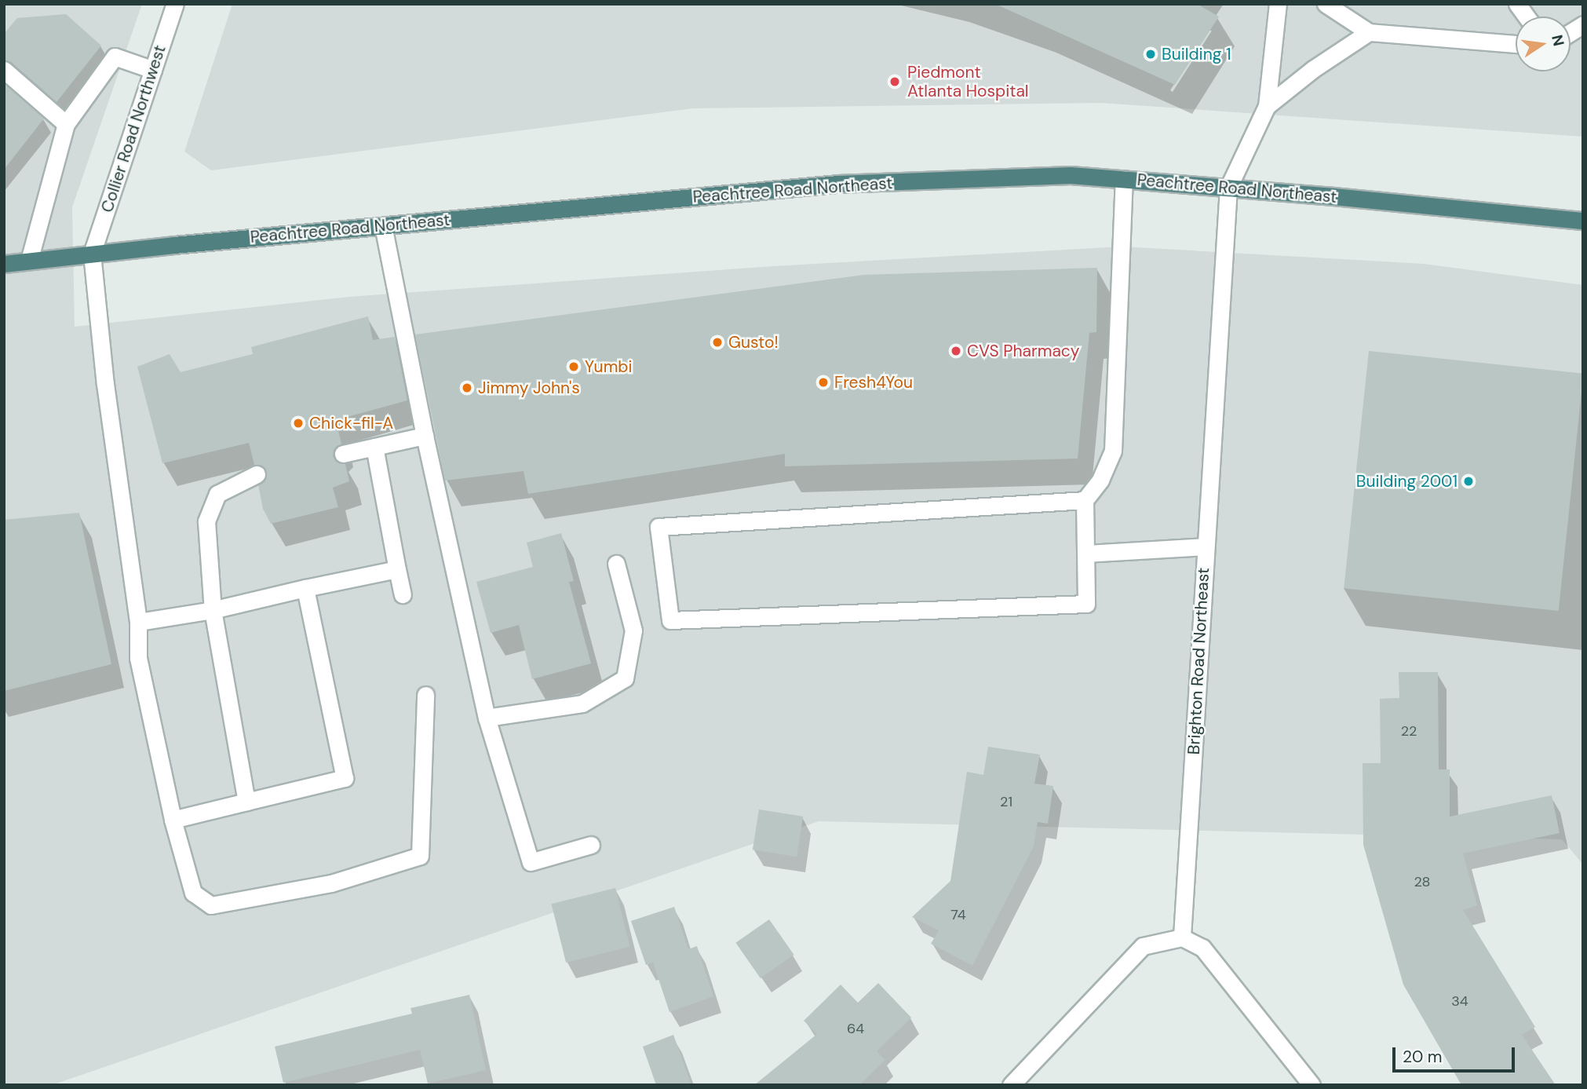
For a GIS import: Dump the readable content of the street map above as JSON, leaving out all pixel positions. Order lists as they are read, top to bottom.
{
  "streets": {
    "highway": ["Peachtree Road Northeast"],
    "street": ["Collier Road Northwest", "Brighton Road Northeast"]
  },
  "crossings": [
    ["Collier Road Northwest", "Peachtree Road Northeast"],
    ["Peachtree Road Northeast", "Brighton Road Northeast"]
  ],
  "places": [
    "Building 1",
    "Piedmont Atlanta Hospital",
    "Gusto!",
    "CVS Pharmacy",
    "Yumbi",
    "Fresh4You",
    "Jimmy John's",
    "Chick-fil-A",
    "Building 2001"
  ],
  "house_numbers": [
    "22",
    "21",
    "28",
    "74",
    "34",
    "64"
  ],
  "scale_bar": "20 m",
  "north": "right"
}
